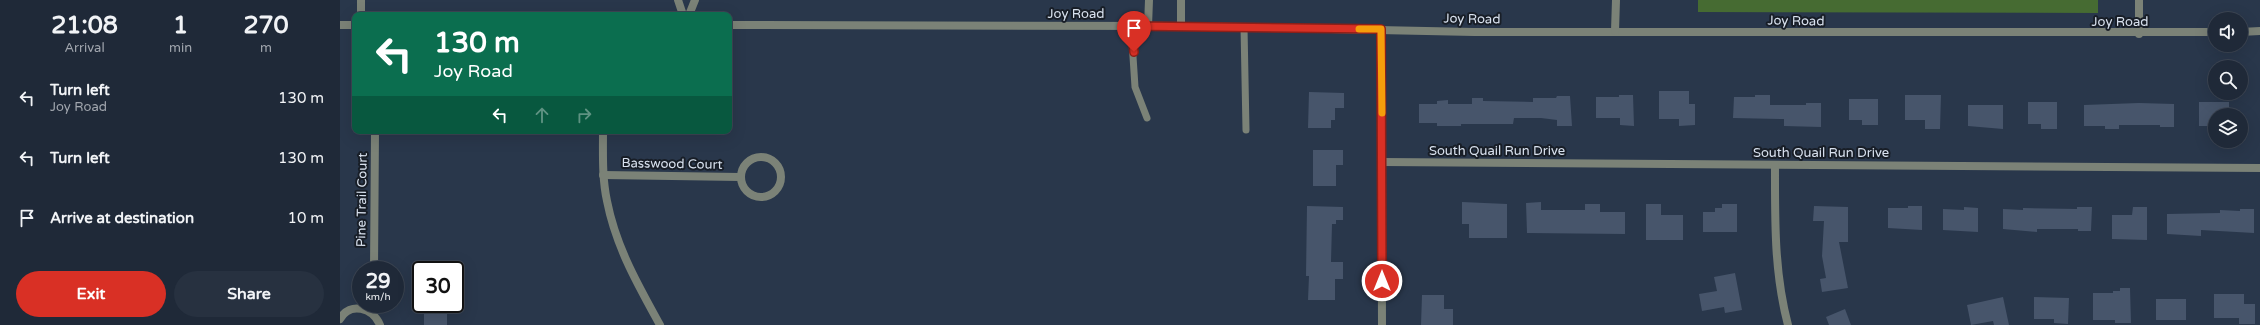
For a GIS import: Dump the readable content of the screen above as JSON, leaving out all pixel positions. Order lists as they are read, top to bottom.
{
  "streets": {
    "street": [
      "Joy Road",
      "South Quail Run Drive",
      "Basswood Court",
      "Pine Trail Court"
    ]
  },
  "page": {
    "eta": [
      "21:08",
      "Arrival",
      "1",
      "min",
      "270",
      "m"
    ],
    "turn": ["130 m", "Joy Road"],
    "list": [
      {
        "name": "Turn left",
        "note": "Joy Road",
        "value": "130 m"
      },
      {
        "name": "Turn left",
        "value": "130 m"
      },
      {
        "name": "Arrive at destination",
        "value": "10 m"
      }
    ],
    "speed": "29 km/h",
    "limit": "30",
    "buttons": ["Exit", "Share"]
  }
}
